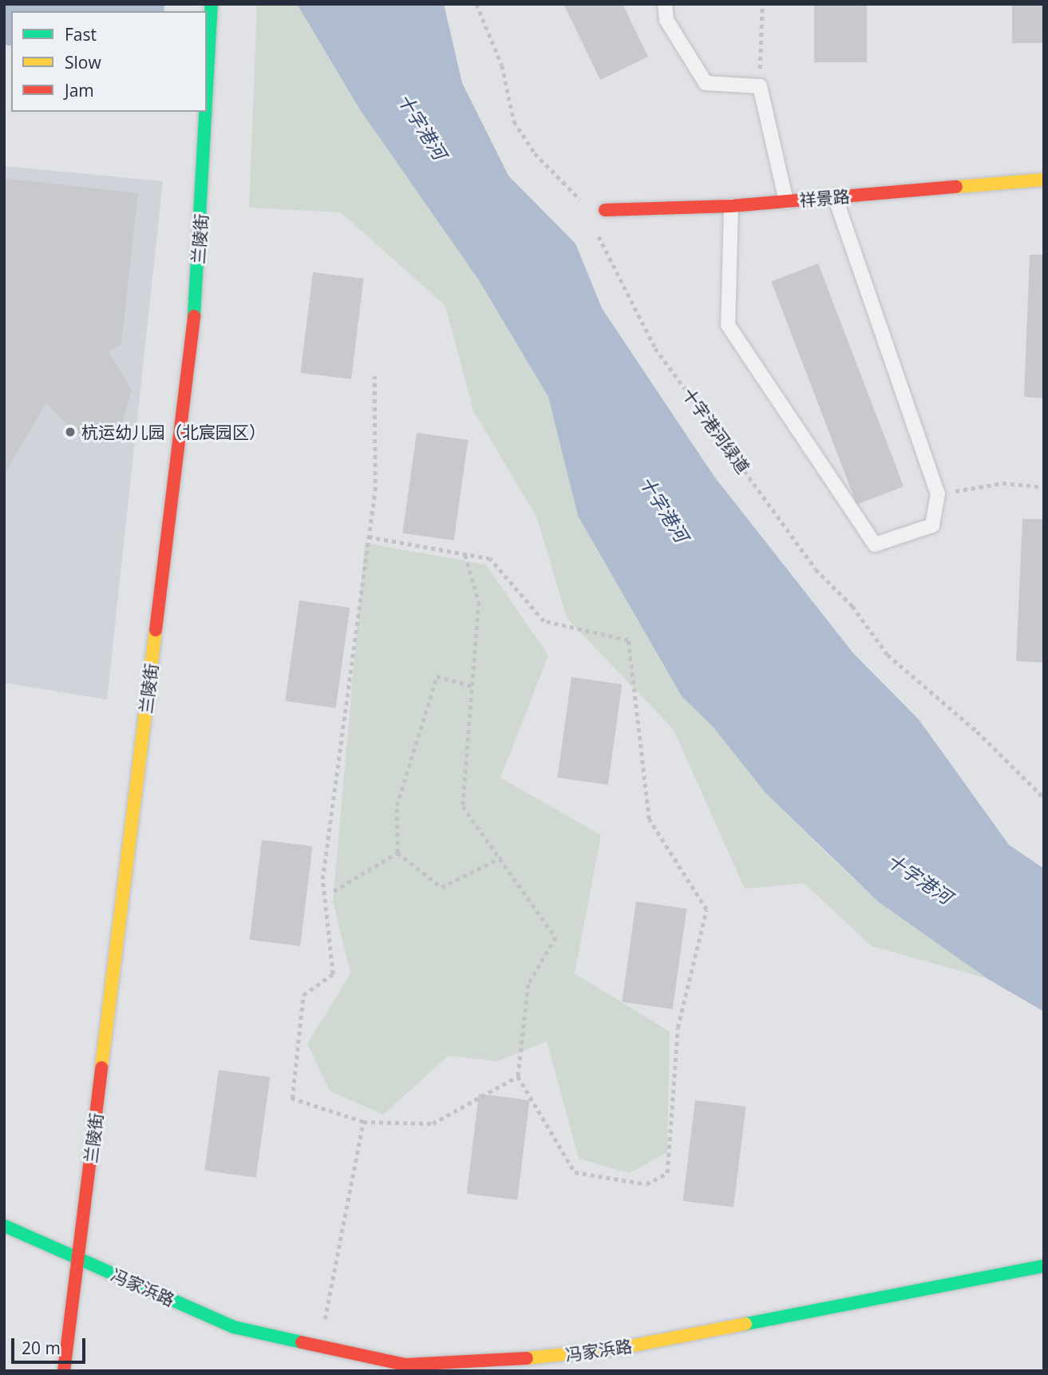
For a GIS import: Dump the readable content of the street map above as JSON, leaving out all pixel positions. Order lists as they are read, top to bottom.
{
  "streets": {
    "street": ["祥景路", "兰陵街", "冯家浜路"],
    "path": ["十字港河绿道"]
  },
  "crossings": [
    ["兰陵街", "冯家浜路"]
  ],
  "water": ["十字港河"],
  "places": ["杭运幼儿园（北宸园区）"],
  "legend": ["Fast", "Slow", "Jam"],
  "scale_bar": "20 m"
}
